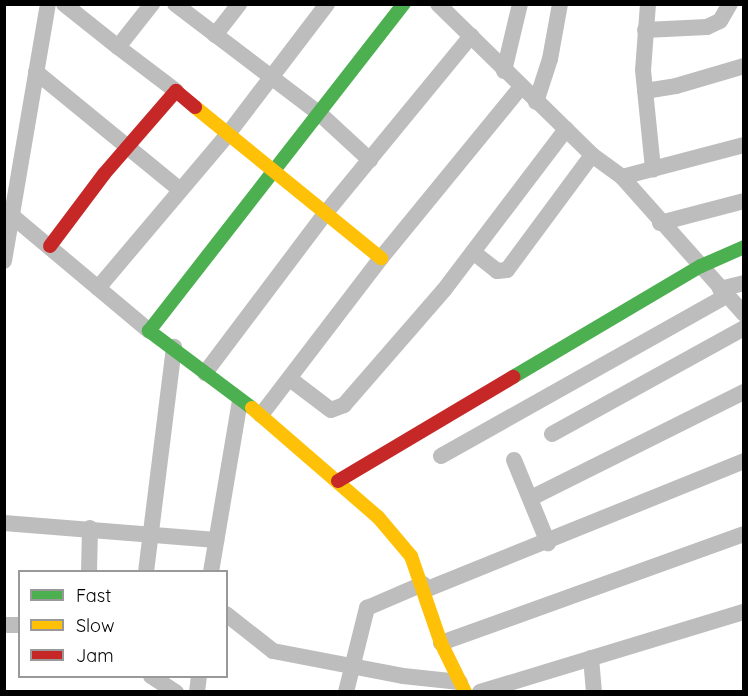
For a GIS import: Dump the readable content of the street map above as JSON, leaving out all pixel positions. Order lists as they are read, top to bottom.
{
  "legend": ["Fast", "Slow", "Jam"]
}
